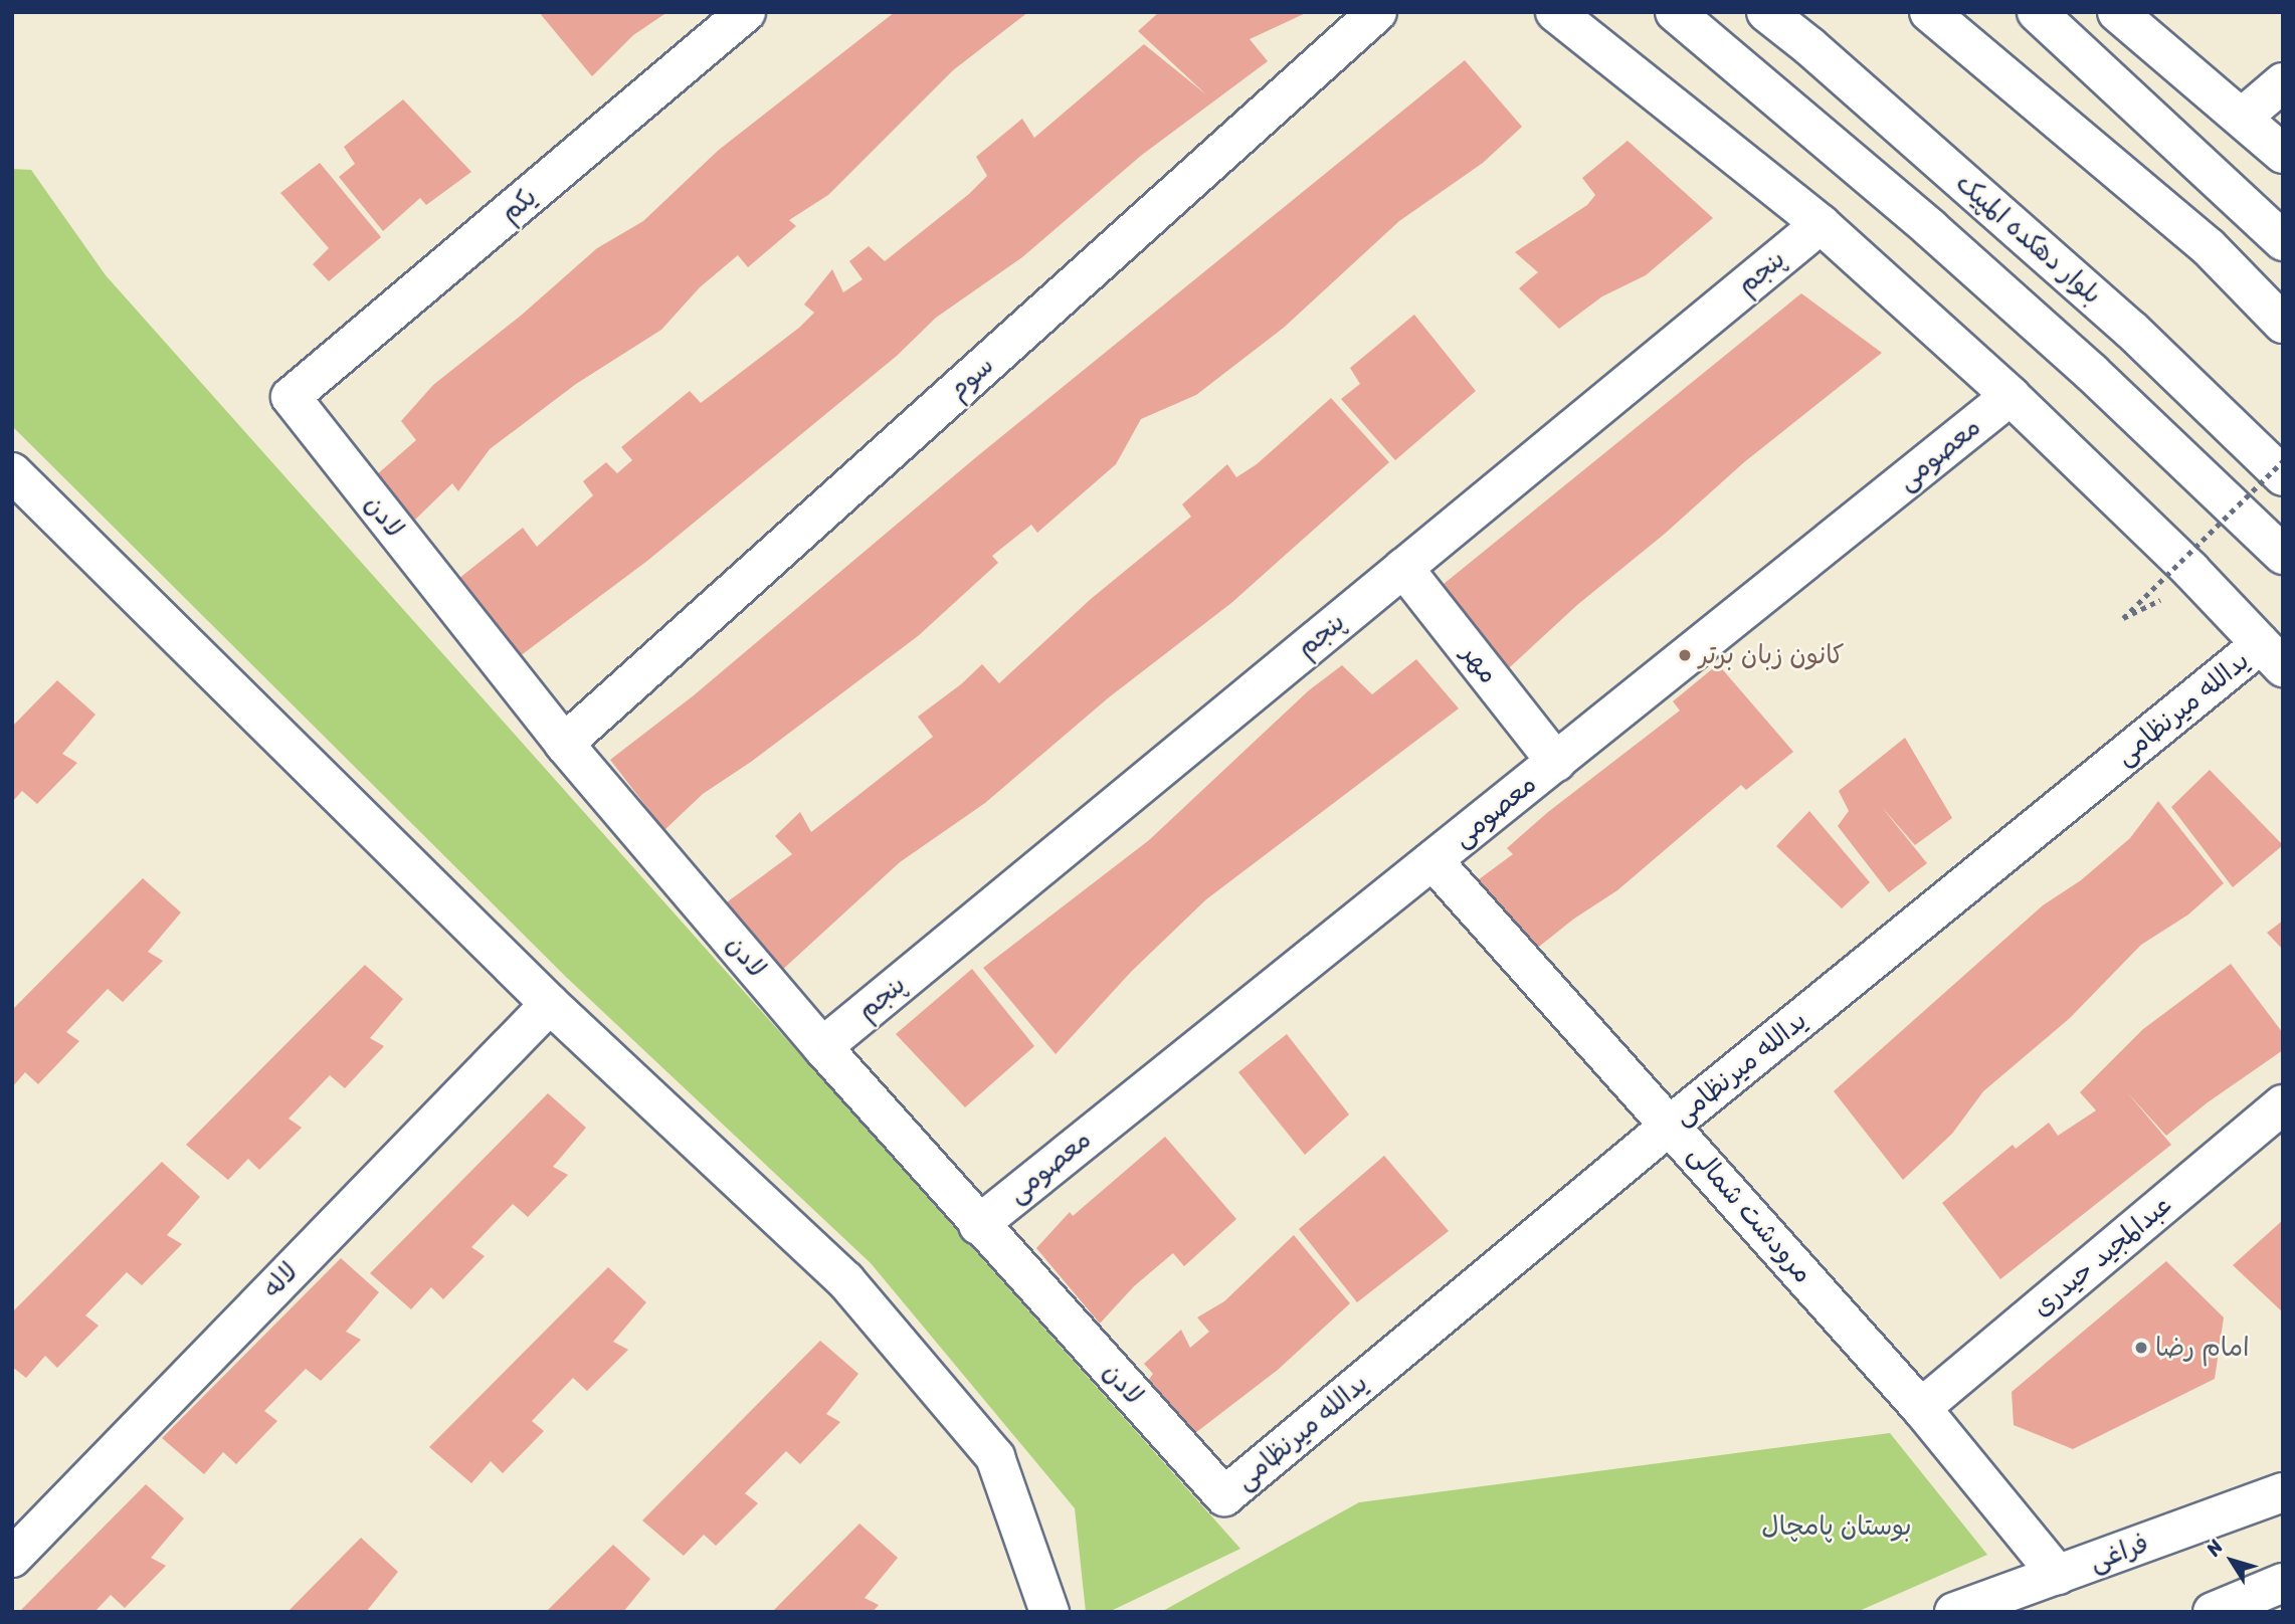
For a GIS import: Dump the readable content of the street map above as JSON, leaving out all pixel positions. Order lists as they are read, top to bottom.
{
  "streets": {
    "street": [
      "یکم",
      "بلوار دهکده المپیک",
      "پنجم",
      "سوم",
      "معصومی",
      "لادن",
      "مهر",
      "یدالله میرنظامی",
      "مرودشت شمالی",
      "عبدالمجید حیدری",
      "لاله",
      "فراغی"
    ]
  },
  "crossings": [
    ["یکم", "لادن"],
    ["پنجم", "لادن"],
    ["پنجم", "مهر"],
    ["سوم", "لادن"],
    ["معصومی", "لادن"],
    ["معصومی", "مهر"],
    ["معصومی", "مرودشت شمالی"],
    ["لادن", "یدالله میرنظامی"],
    ["یدالله میرنظامی", "مرودشت شمالی"],
    ["مرودشت شمالی", "عبدالمجید حیدری"],
    ["مرودشت شمالی", "فراغی"]
  ],
  "parks": ["بوستان پامچال"],
  "places": ["کانون زبان برتر", "امام رضا"],
  "north": "top left"
}
